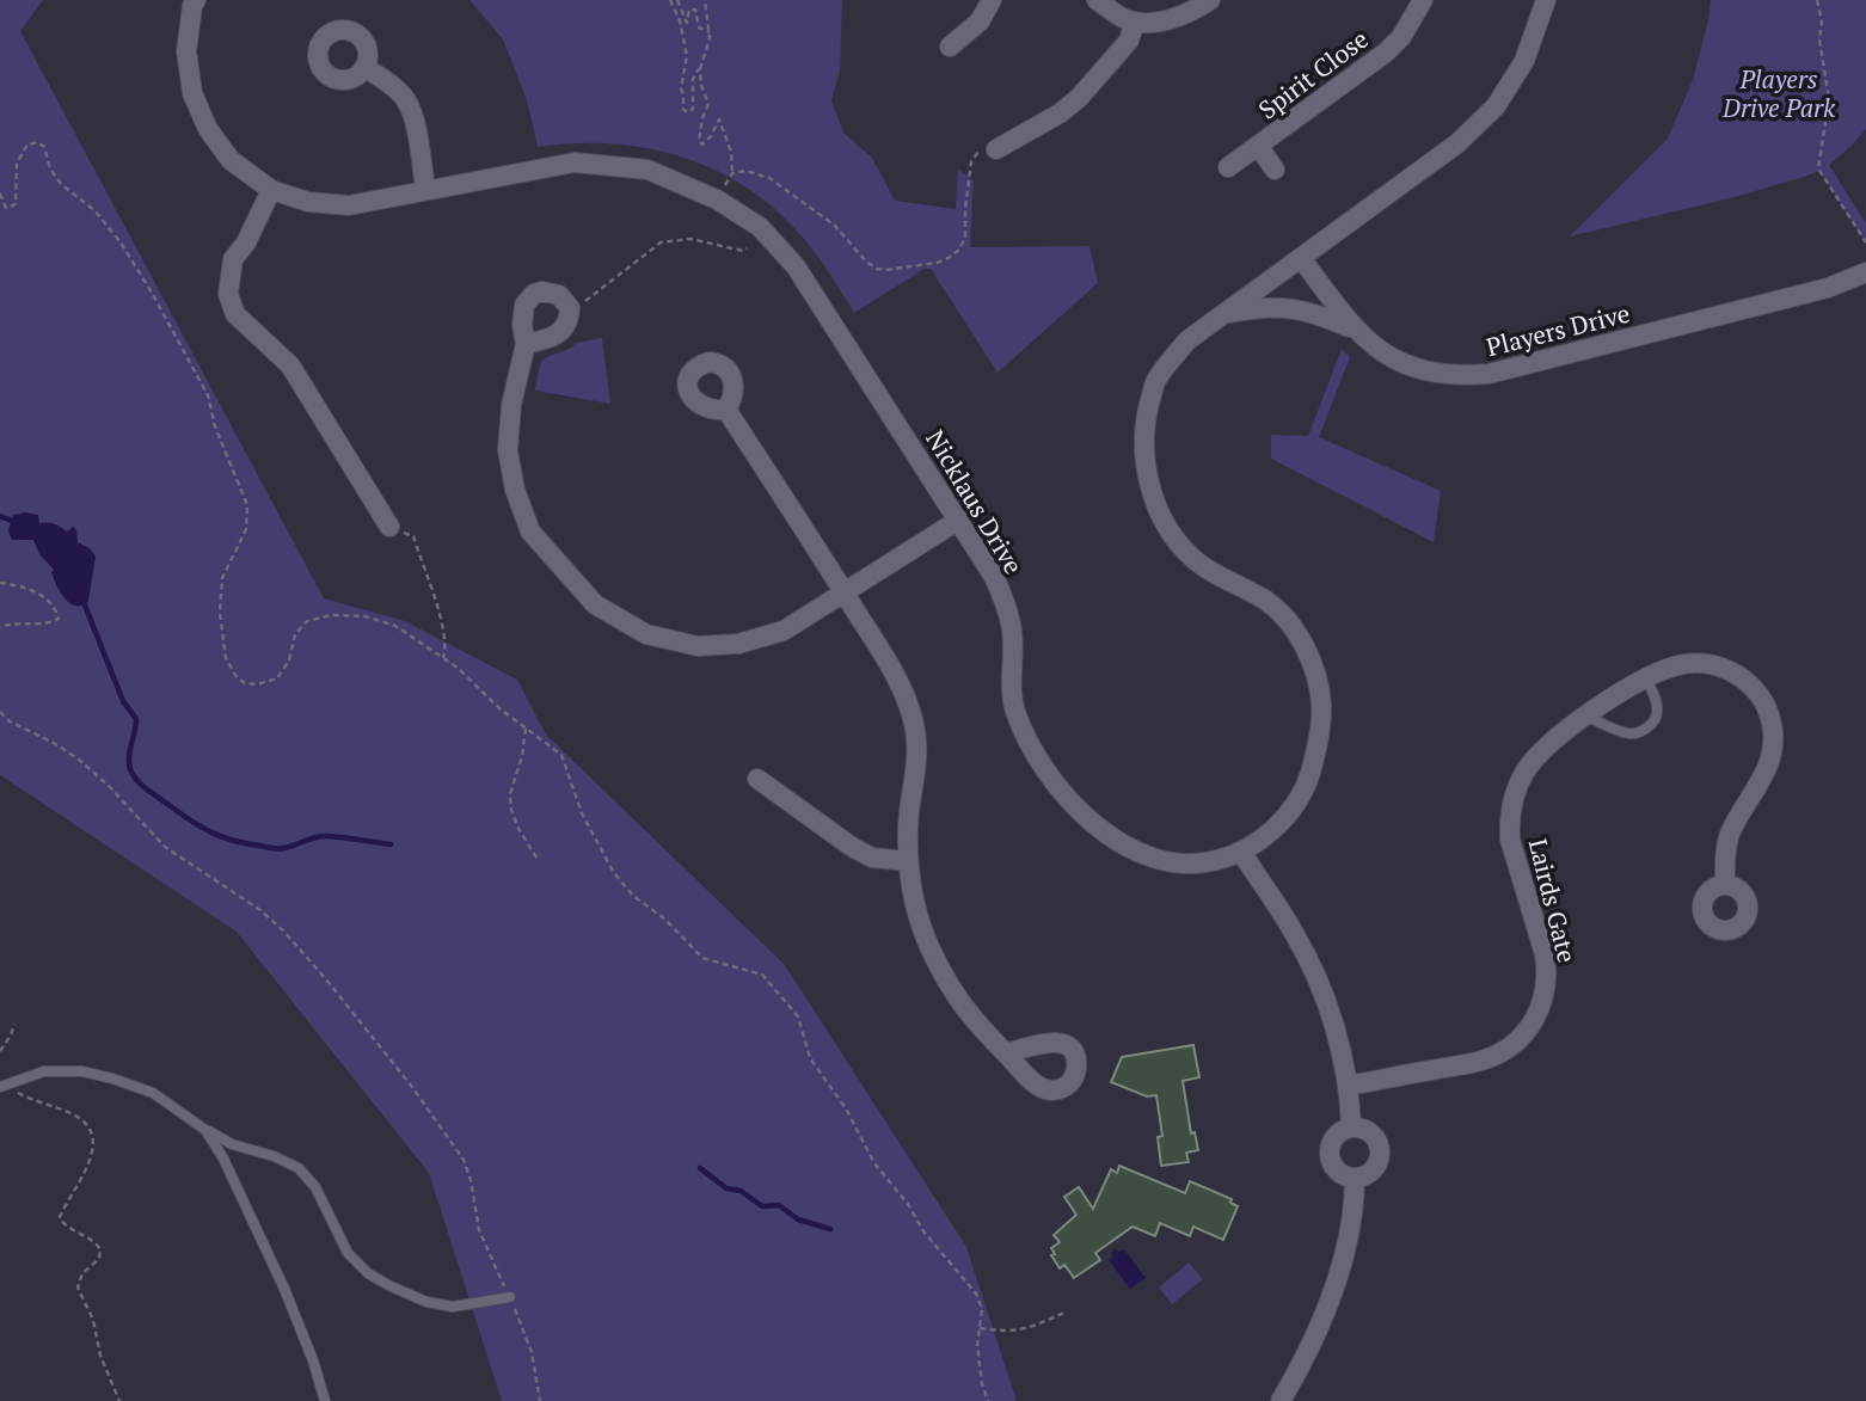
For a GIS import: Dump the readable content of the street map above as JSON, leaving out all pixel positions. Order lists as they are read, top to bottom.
{
  "streets": {
    "street": [
      "Spirit Close",
      "Players Drive",
      "Nicklaus Drive",
      "Lairds Gate"
    ]
  },
  "crossings": [
    ["Players Drive", "Nicklaus Drive"]
  ],
  "parks": ["Players Drive Park"]
}
